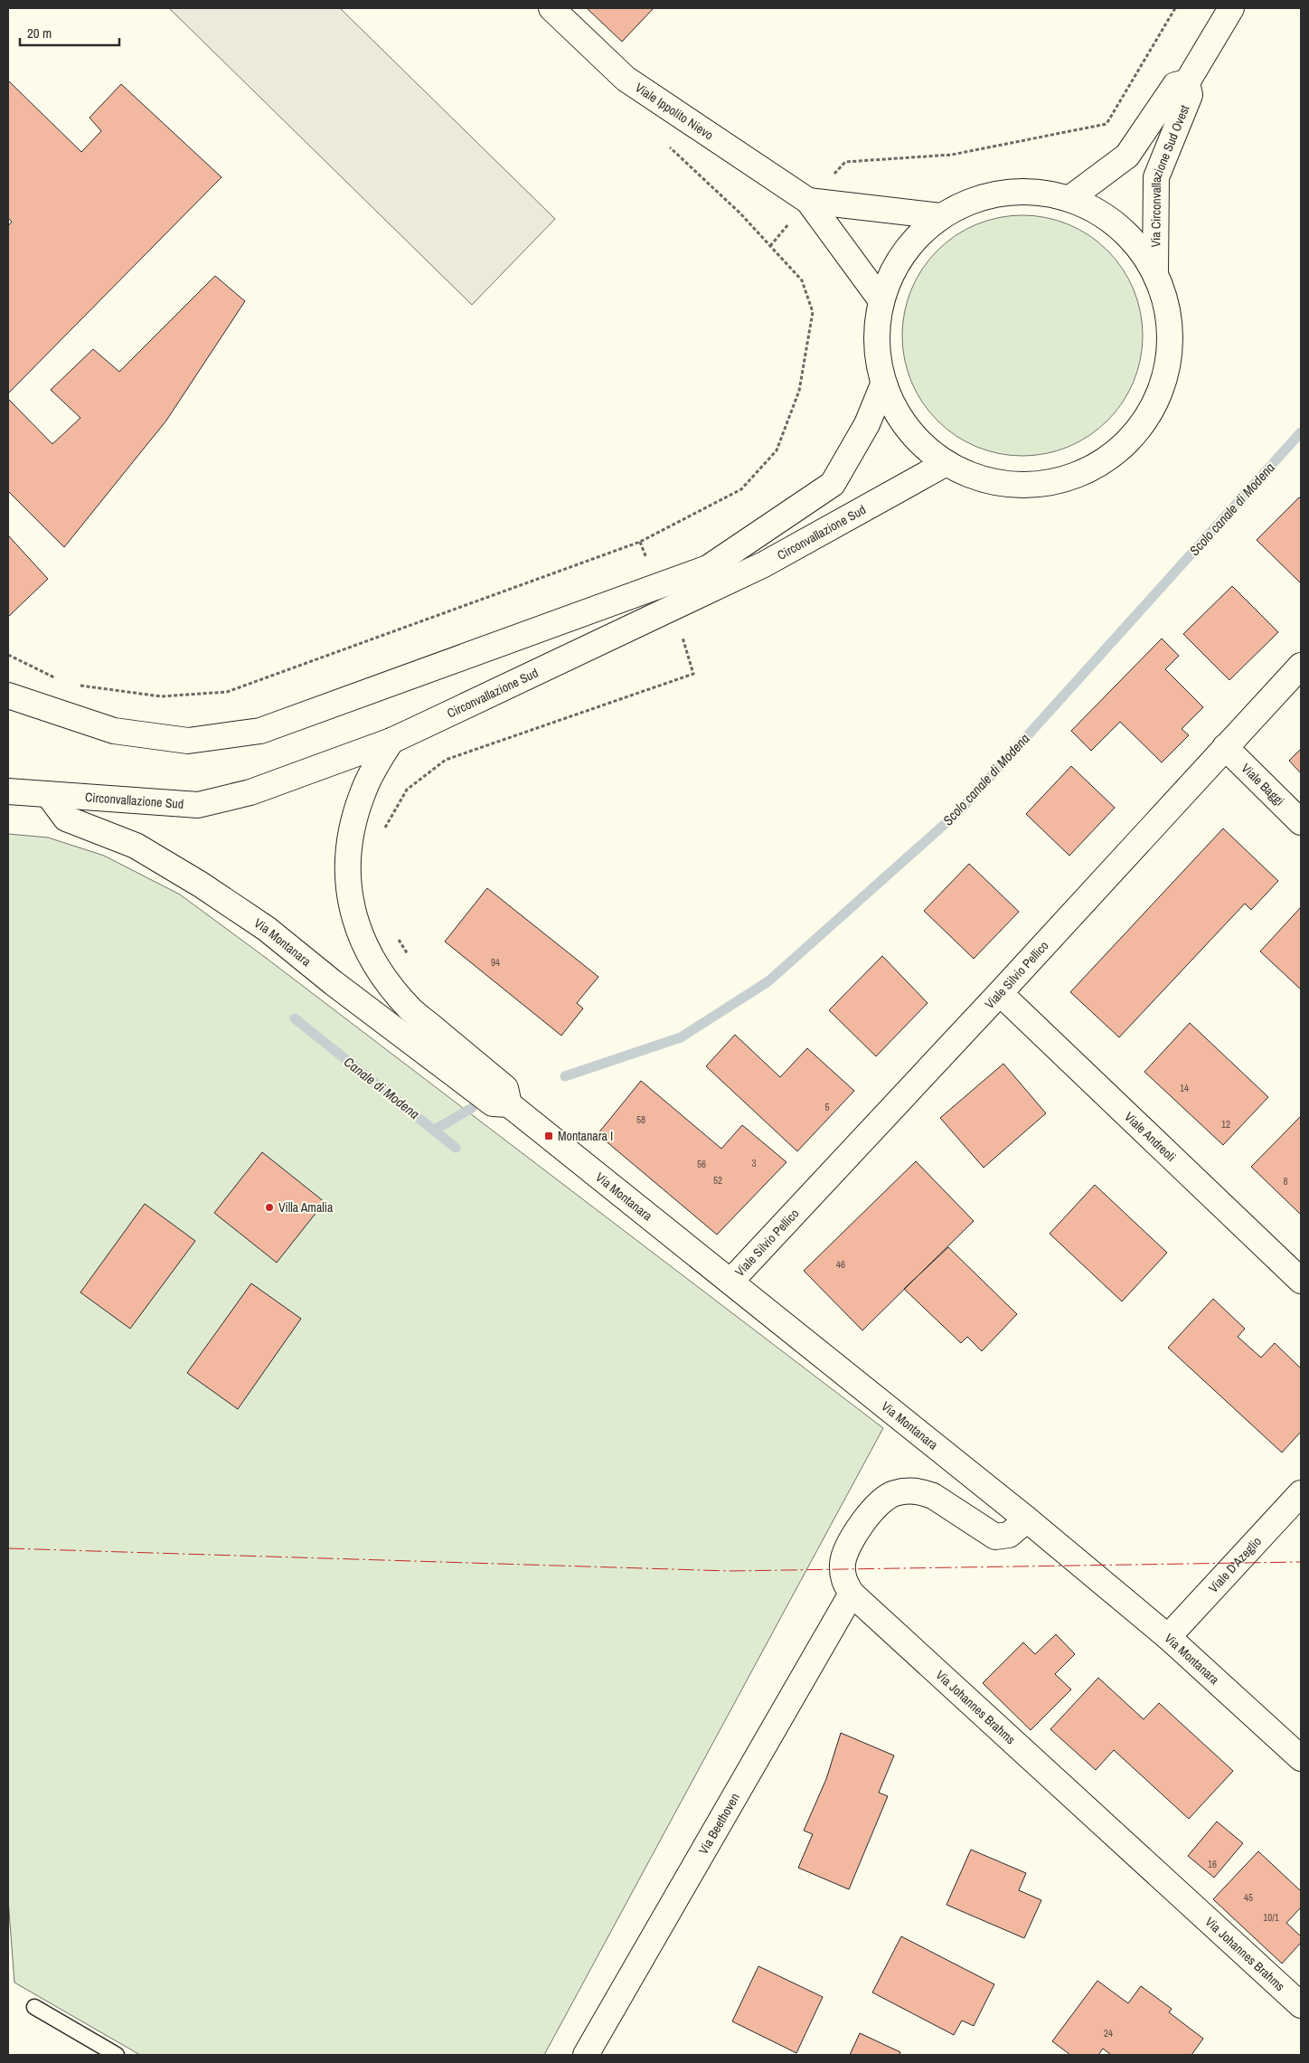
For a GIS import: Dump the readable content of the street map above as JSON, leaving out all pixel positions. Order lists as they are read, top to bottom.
{
  "streets": {
    "street": [
      "Viale Ippolito Nievo",
      "Via Circonvallazione Sud Ovest",
      "Circonvallazione Sud",
      "Viale Baggi",
      "Via Montanara",
      "Viale Silvio Pellico",
      "Viale Andreoli",
      "Viale D'Azeglio",
      "Via Johannes Brahms",
      "Via Beethoven"
    ]
  },
  "crossings": [
    ["Viale Ippolito Nievo", "Via Circonvallazione Sud Ovest"],
    ["Via Circonvallazione Sud Ovest", "Circonvallazione Sud"],
    ["Circonvallazione Sud", "Via Montanara"],
    ["Viale Baggi", "Viale Silvio Pellico"],
    ["Via Montanara", "Viale Silvio Pellico"],
    ["Via Montanara", "Viale D'Azeglio"],
    ["Via Montanara", "Via Johannes Brahms"],
    ["Viale Silvio Pellico", "Viale Andreoli"],
    ["Via Johannes Brahms", "Via Beethoven"]
  ],
  "water": ["Scolo canale di Modena", "Canale di Modena"],
  "places": {
    "transit": ["Montanara I"],
    "other": ["Villa Amalia"]
  },
  "house_numbers": [
    "94",
    "14",
    "5",
    "58",
    "12",
    "3",
    "56",
    "52",
    "8",
    "46",
    "16",
    "45",
    "10/1",
    "24"
  ],
  "scale_bar": "20 m"
}
